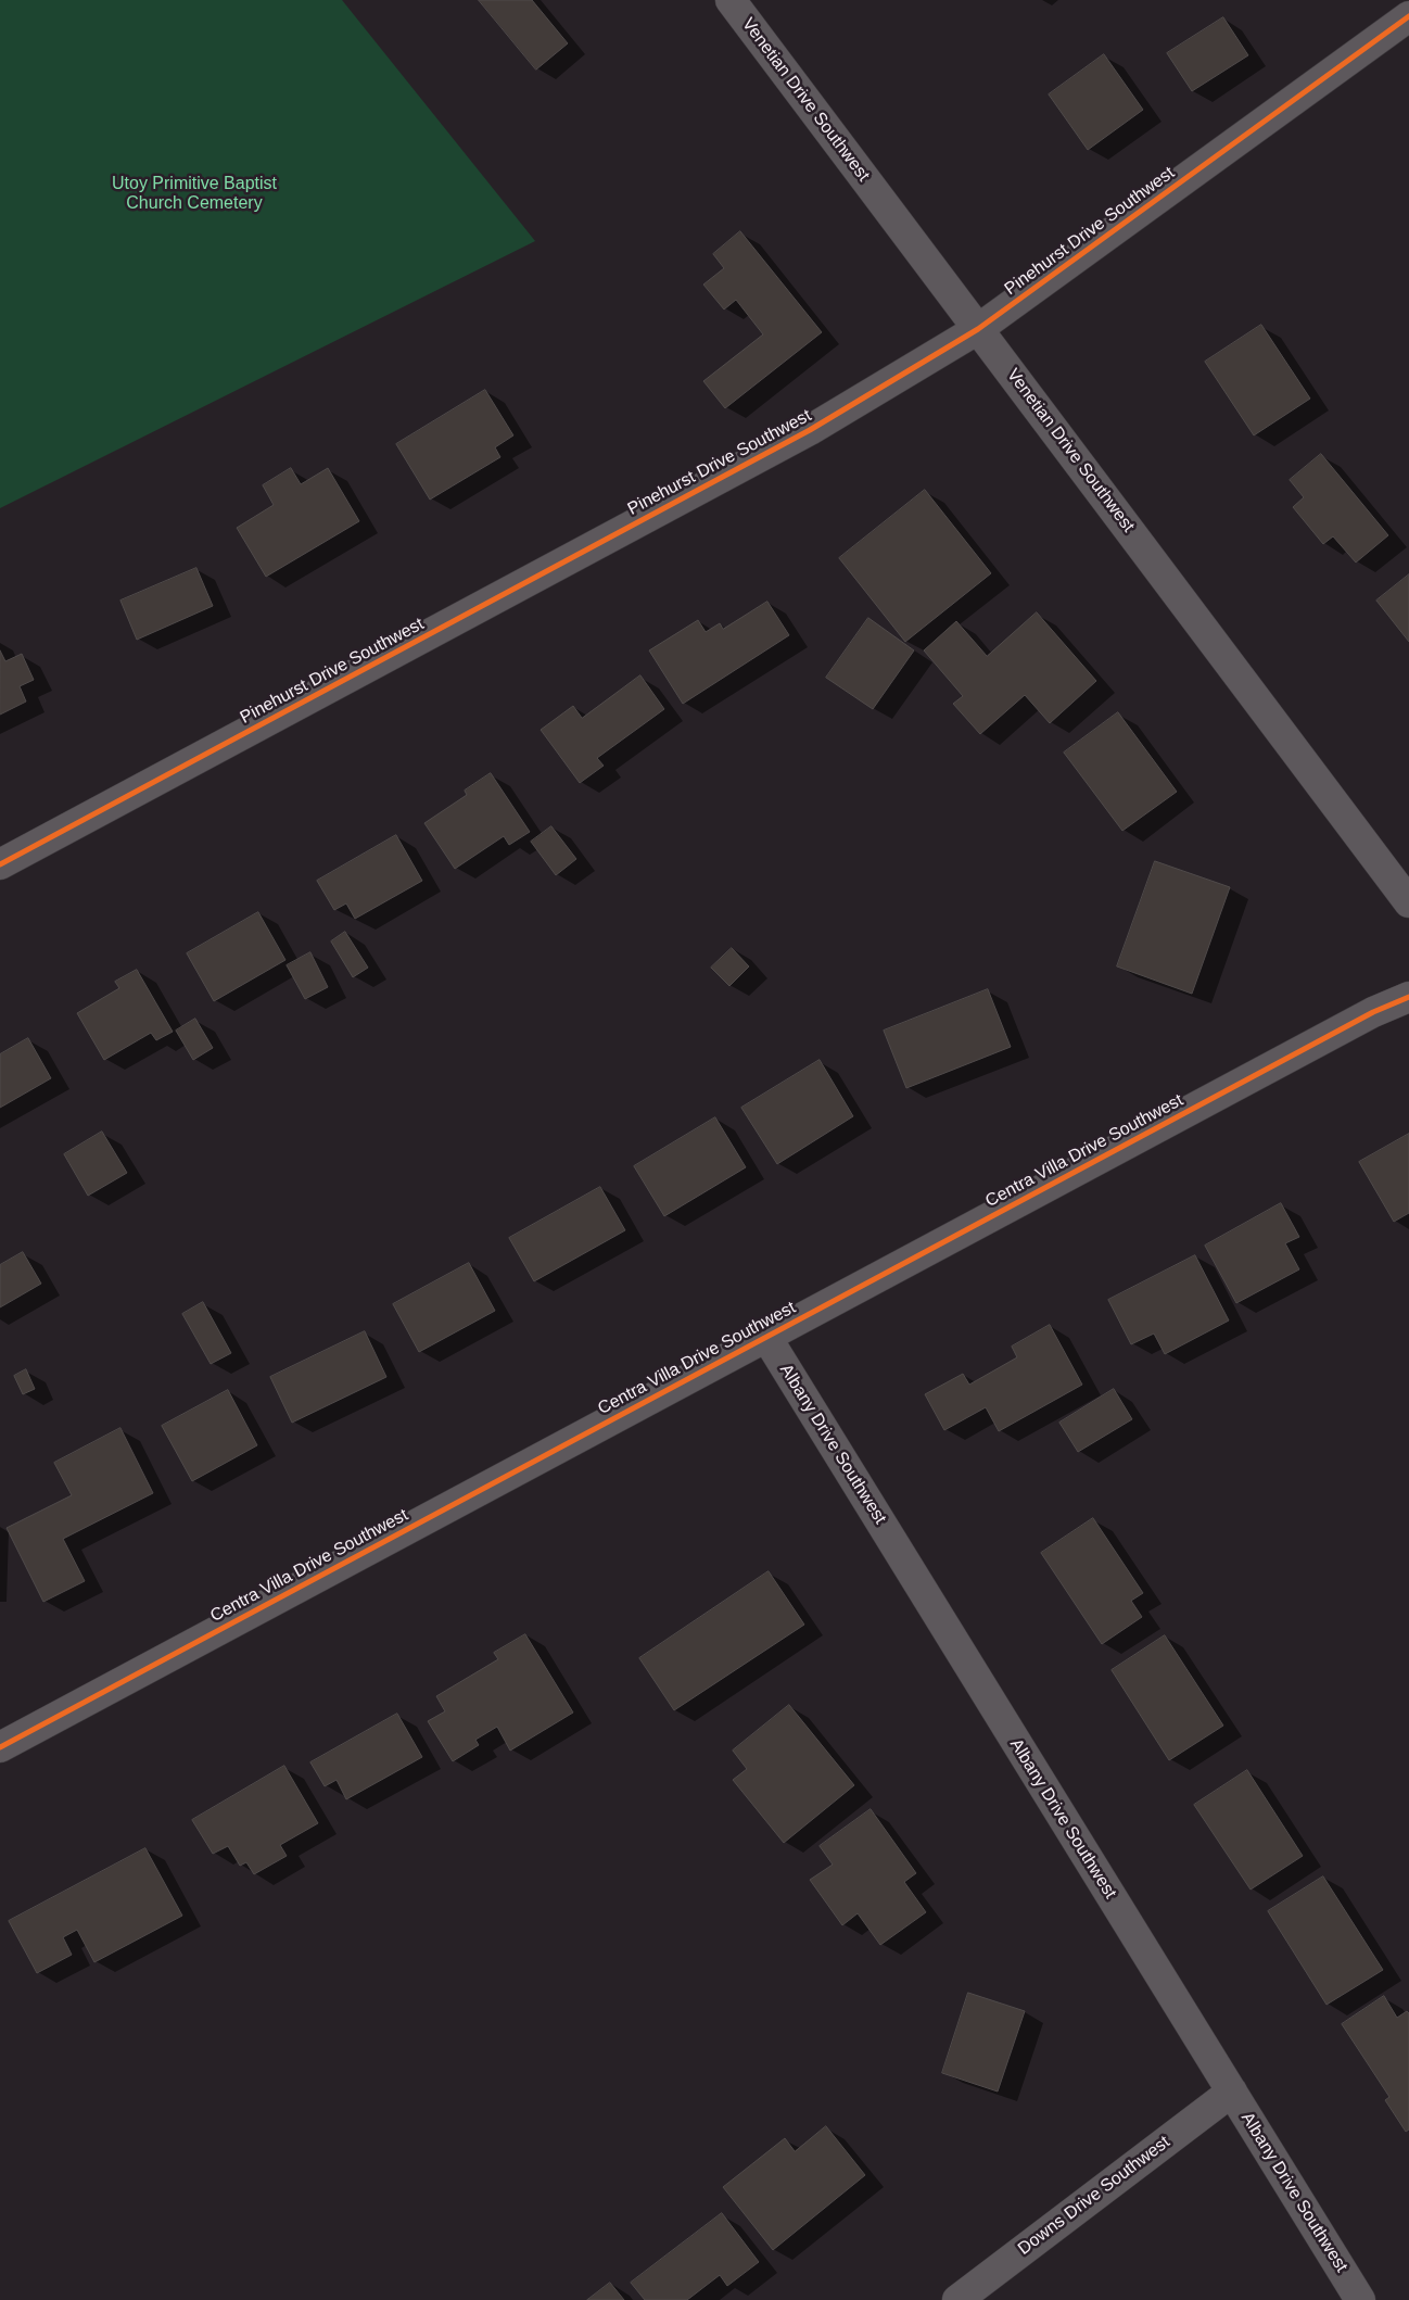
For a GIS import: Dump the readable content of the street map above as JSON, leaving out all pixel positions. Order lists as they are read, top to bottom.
{
  "streets": {
    "street": [
      "Venetian Drive Southwest",
      "Pinehurst Drive Southwest",
      "Centra Villa Drive Southwest",
      "Albany Drive Southwest",
      "Downs Drive Southwest"
    ]
  },
  "crossings": [
    ["Venetian Drive Southwest", "Pinehurst Drive Southwest"],
    ["Centra Villa Drive Southwest", "Albany Drive Southwest"],
    ["Albany Drive Southwest", "Downs Drive Southwest"]
  ],
  "parks": ["Utoy Primitive Baptist Church Cemetery"]
}
